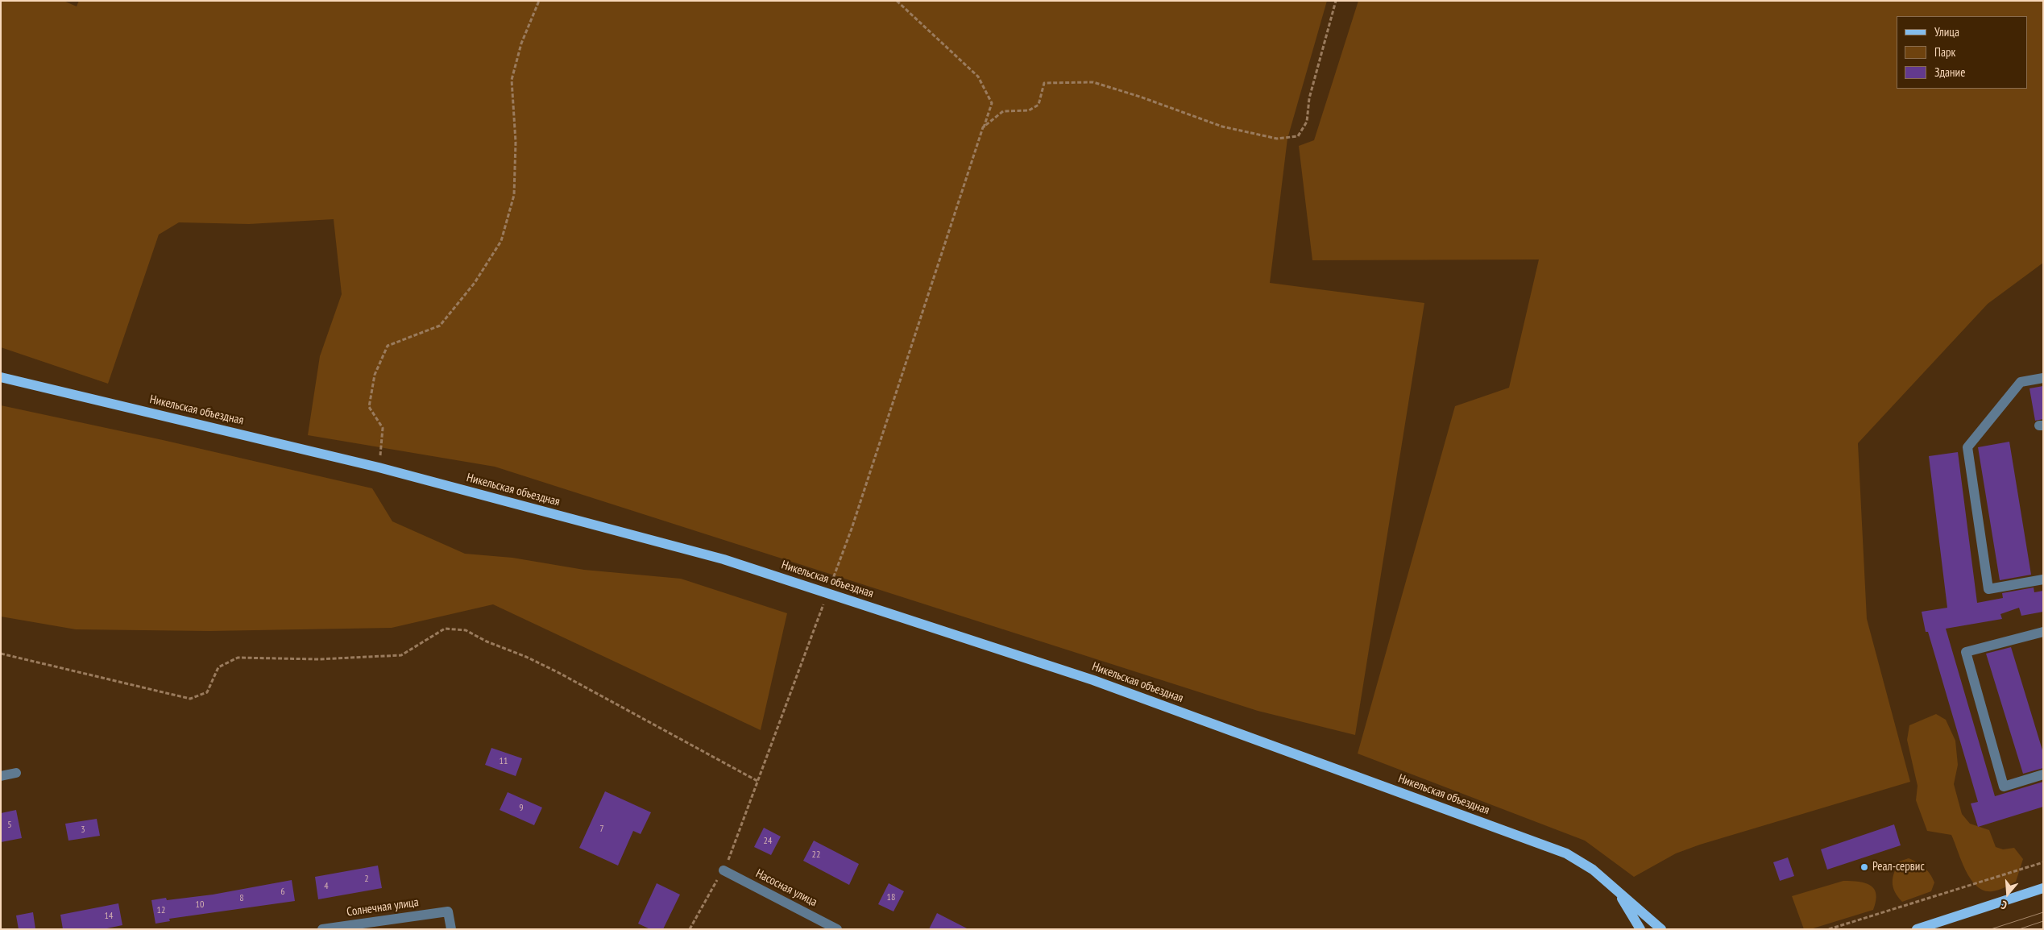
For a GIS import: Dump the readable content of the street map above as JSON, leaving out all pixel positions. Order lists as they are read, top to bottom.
{
  "streets": {
    "main road": ["Никельская объездная"],
    "street": ["Насосная улица", "Солнечная улица"]
  },
  "places": ["Реал-сервис"],
  "house_numbers": [
    "11",
    "9",
    "5",
    "7",
    "3",
    "24",
    "22",
    "2",
    "4",
    "6",
    "18",
    "8",
    "10",
    "12",
    "14"
  ],
  "legend": ["Улица", "Парк", "Здание"],
  "north": "bottom"
}
